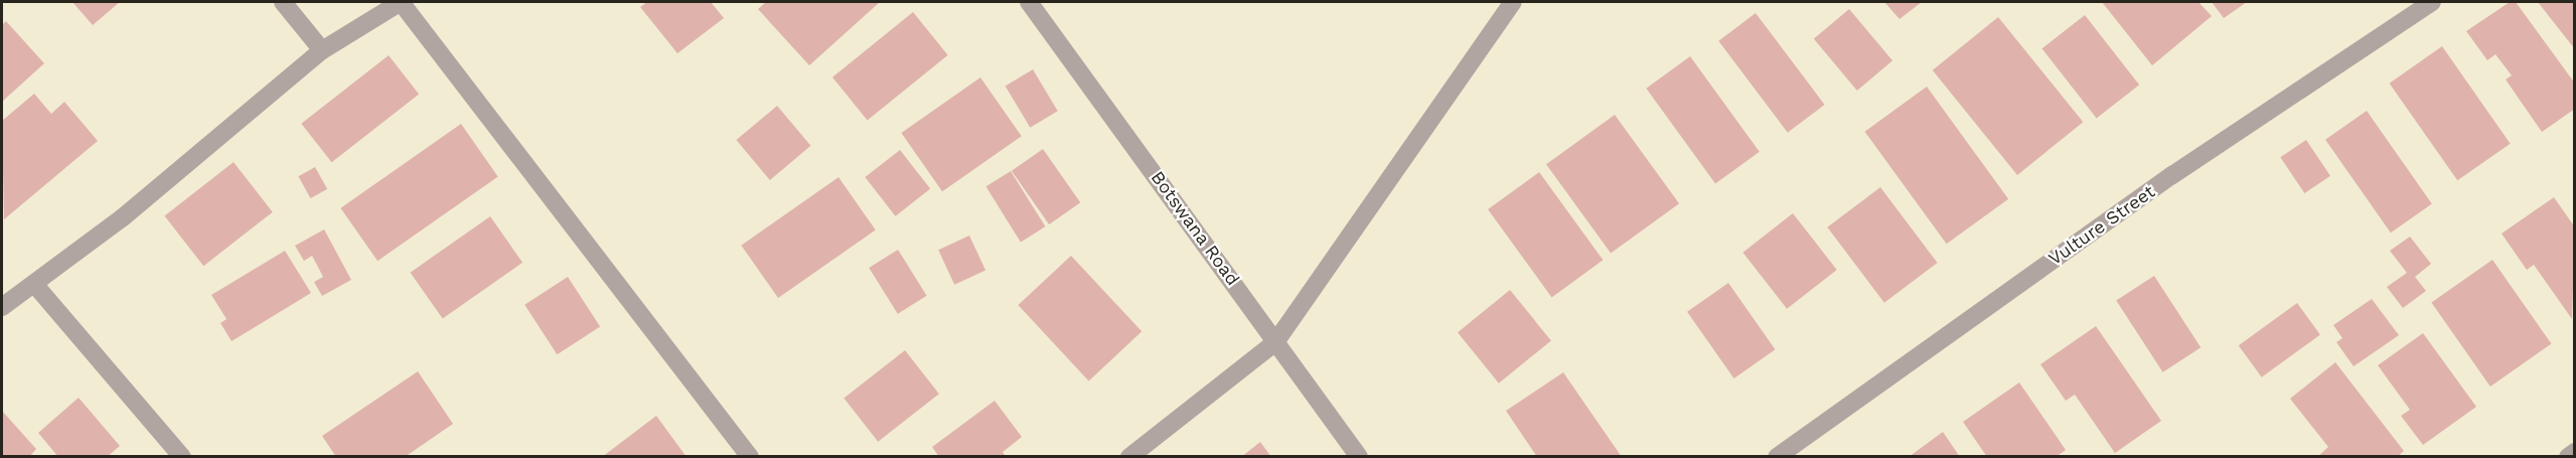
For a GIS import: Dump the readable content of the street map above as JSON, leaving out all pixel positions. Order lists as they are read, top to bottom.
{
  "streets": {
    "street": ["Vulture Street", "Botswana Road"]
  }
}
